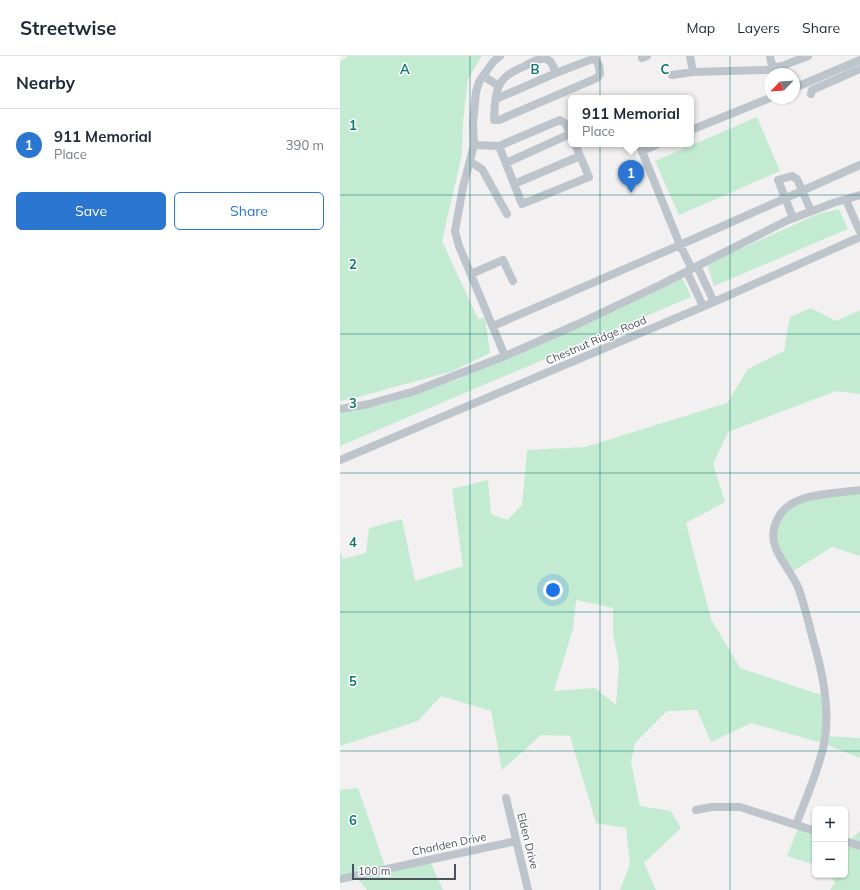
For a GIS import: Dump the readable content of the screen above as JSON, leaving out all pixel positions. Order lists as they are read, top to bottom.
{
  "streets": {
    "street": ["Chestnut Ridge Road", "Elden Drive", "Charlden Drive"]
  },
  "crossings": [
    ["Elden Drive", "Charlden Drive"]
  ],
  "scale_bar": "100 m",
  "north": "bottom left",
  "page": {
    "header": "Streetwise",
    "nav": ["Map", "Layers", "Share"],
    "heading": "Nearby",
    "popup": ["911 Memorial", "Place"],
    "list": [
      {
        "mark": "1",
        "name": "911 Memorial",
        "note": "Place",
        "value": "390 m"
      }
    ],
    "pins": "1",
    "buttons": ["Save", "Share"],
    "map_buttons": ["+", "−"],
    "scale": "100 m"
  },
  "grid": {
    "columns": ["A", "B", "C"],
    "rows": [
      "1",
      "2",
      "3",
      "4",
      "5",
      "6"
    ]
  }
}
